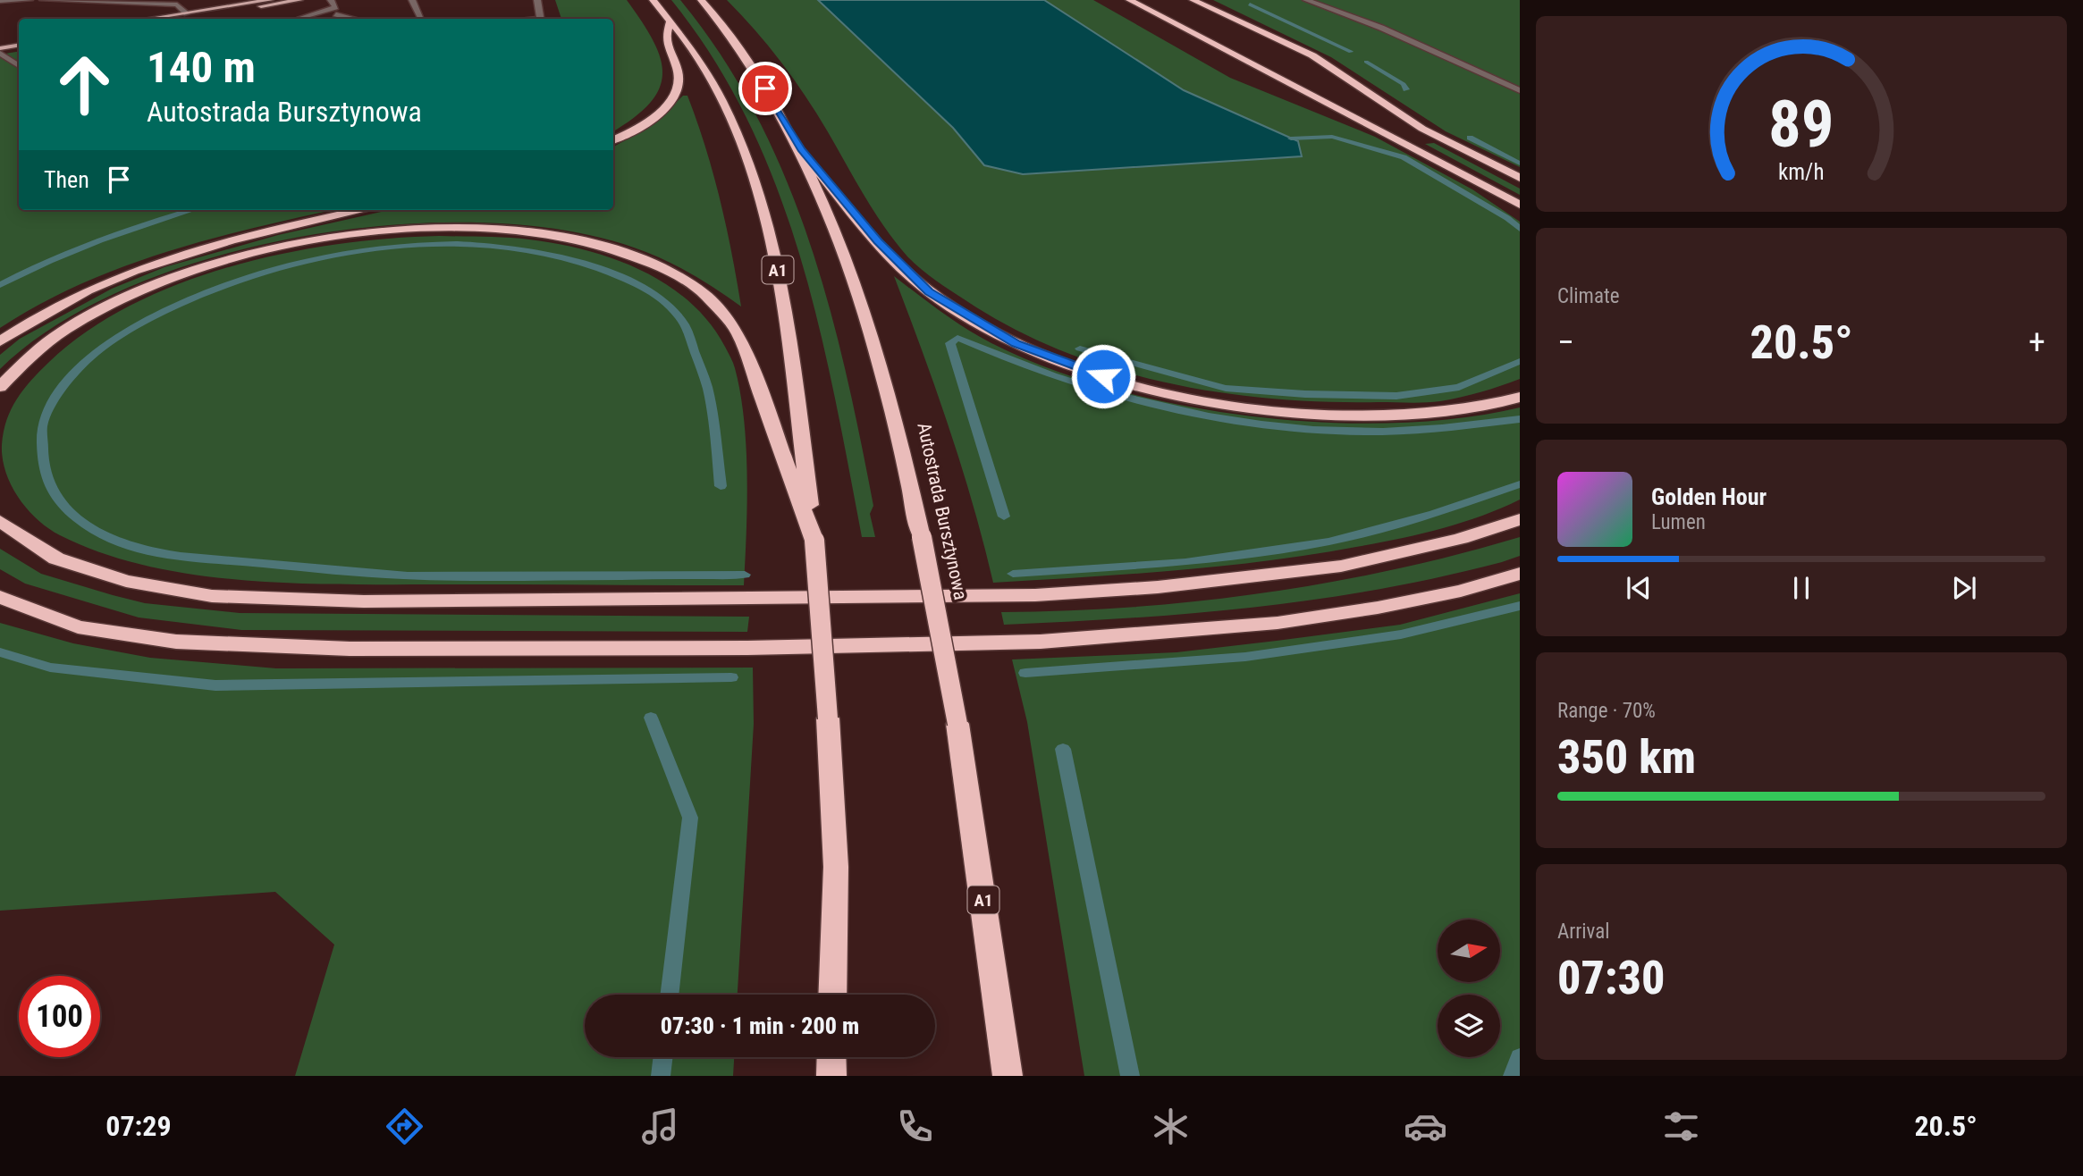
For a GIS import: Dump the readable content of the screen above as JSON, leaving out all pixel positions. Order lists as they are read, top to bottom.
{
  "streets": {
    "highway": ["A1", "Autostrada Bursztynowa"]
  },
  "north": "right",
  "page": {
    "turn": ["140 m", "Autostrada Bursztynowa"],
    "then": "Then",
    "tile": [
      "Climate",
      ["Range · 70%", "350 km"],
      ["Arrival", "07:30"]
    ],
    "heat": ["−", "20.5°", "+"],
    "song": ["Golden Hour", "Lumen"],
    "limit": "100",
    "trip": "07:30 · 1 min · 200 m",
    "tabs": ["07:29", "20.5°"],
    "gauge": ["89", "km/h"]
  }
}
